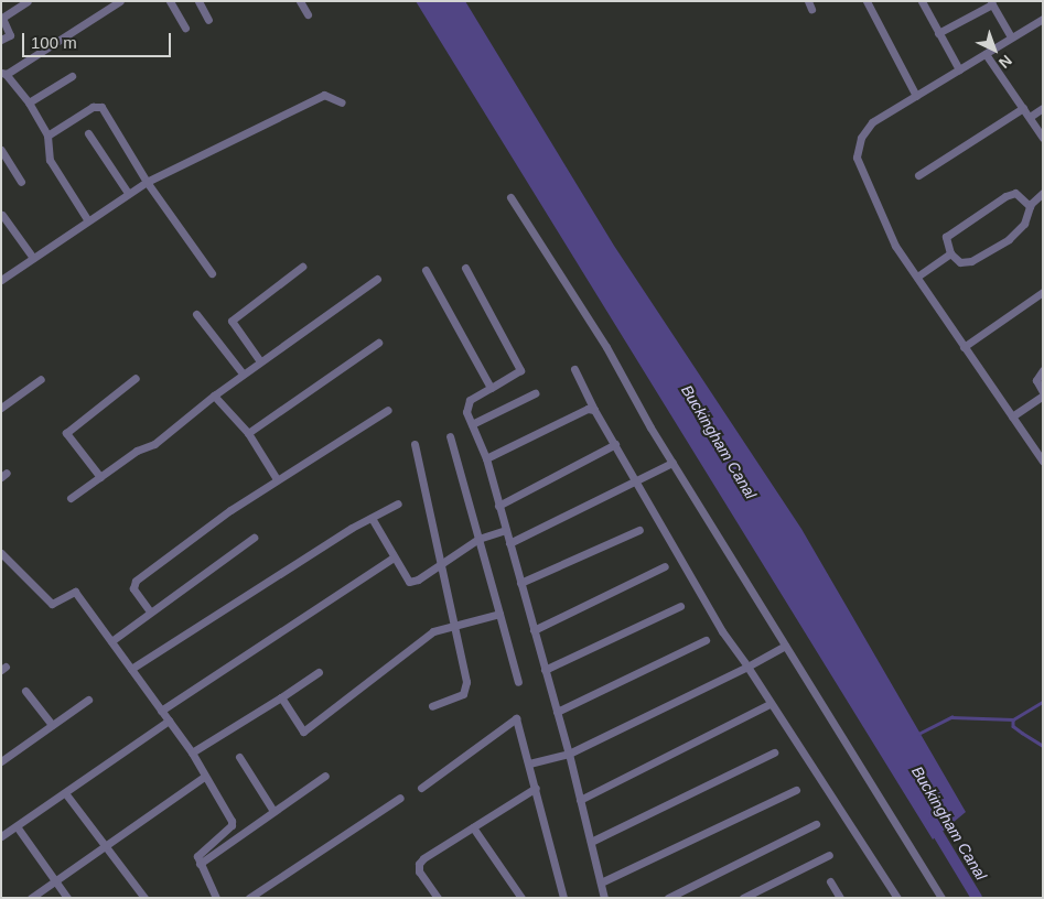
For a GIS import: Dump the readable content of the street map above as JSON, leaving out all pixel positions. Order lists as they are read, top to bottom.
{
  "water": ["Buckingham Canal"],
  "scale_bar": "100 m",
  "north": "bottom right"
}
